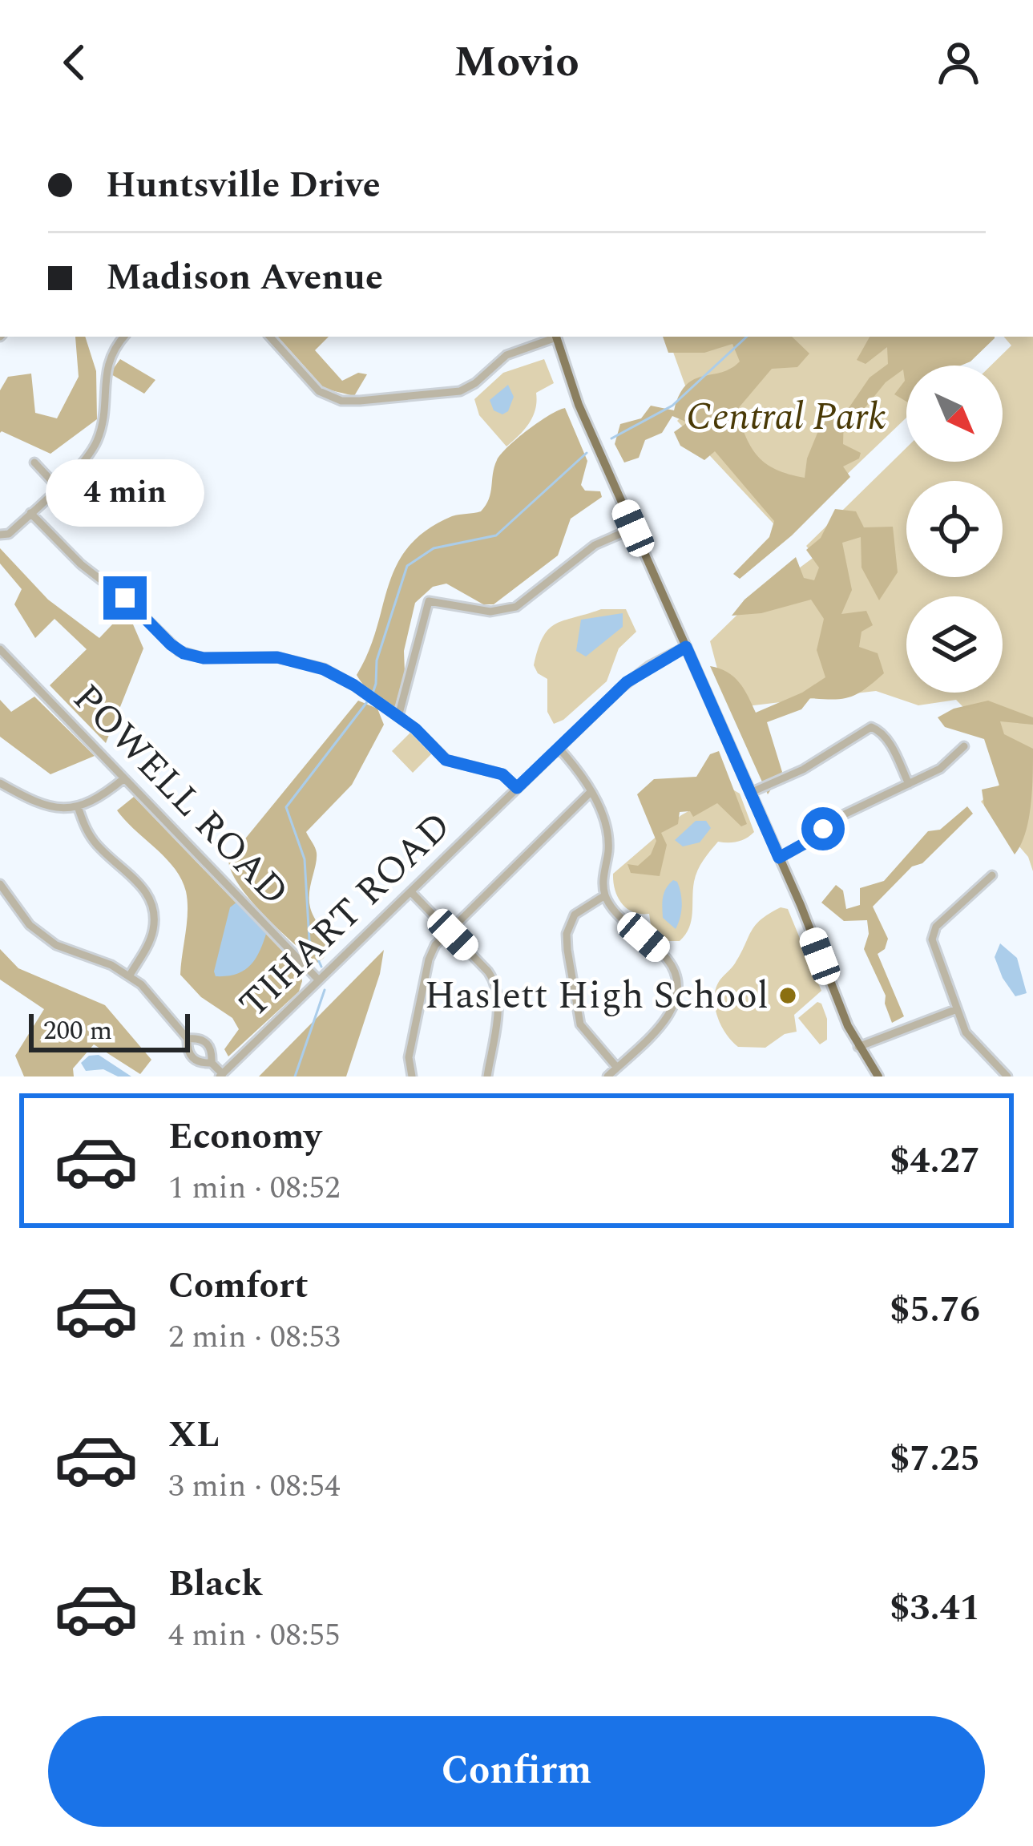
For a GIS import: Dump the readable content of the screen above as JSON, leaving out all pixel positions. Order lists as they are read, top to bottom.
{
  "streets": {
    "street": ["POWELL ROAD", "TIHART ROAD"]
  },
  "crossings": [
    ["POWELL ROAD", "TIHART ROAD"]
  ],
  "parks": ["Central Park"],
  "places": ["Haslett High School"],
  "scale_bar": "200 m",
  "north": "bottom right",
  "page": {
    "header": "Movio",
    "banner": ["Huntsville Drive", "Madison Avenue"],
    "bubble": "4 min",
    "scale": "200 m",
    "list": [
      {
        "name": "Economy",
        "note": "1 min · 08:52",
        "value": "$4.27"
      },
      {
        "name": "Comfort",
        "note": "2 min · 08:53",
        "value": "$5.76"
      },
      {
        "name": "XL",
        "note": "3 min · 08:54",
        "value": "$7.25"
      },
      {
        "name": "Black",
        "note": "4 min · 08:55",
        "value": "$3.41"
      }
    ],
    "buttons": "Confirm"
  }
}
